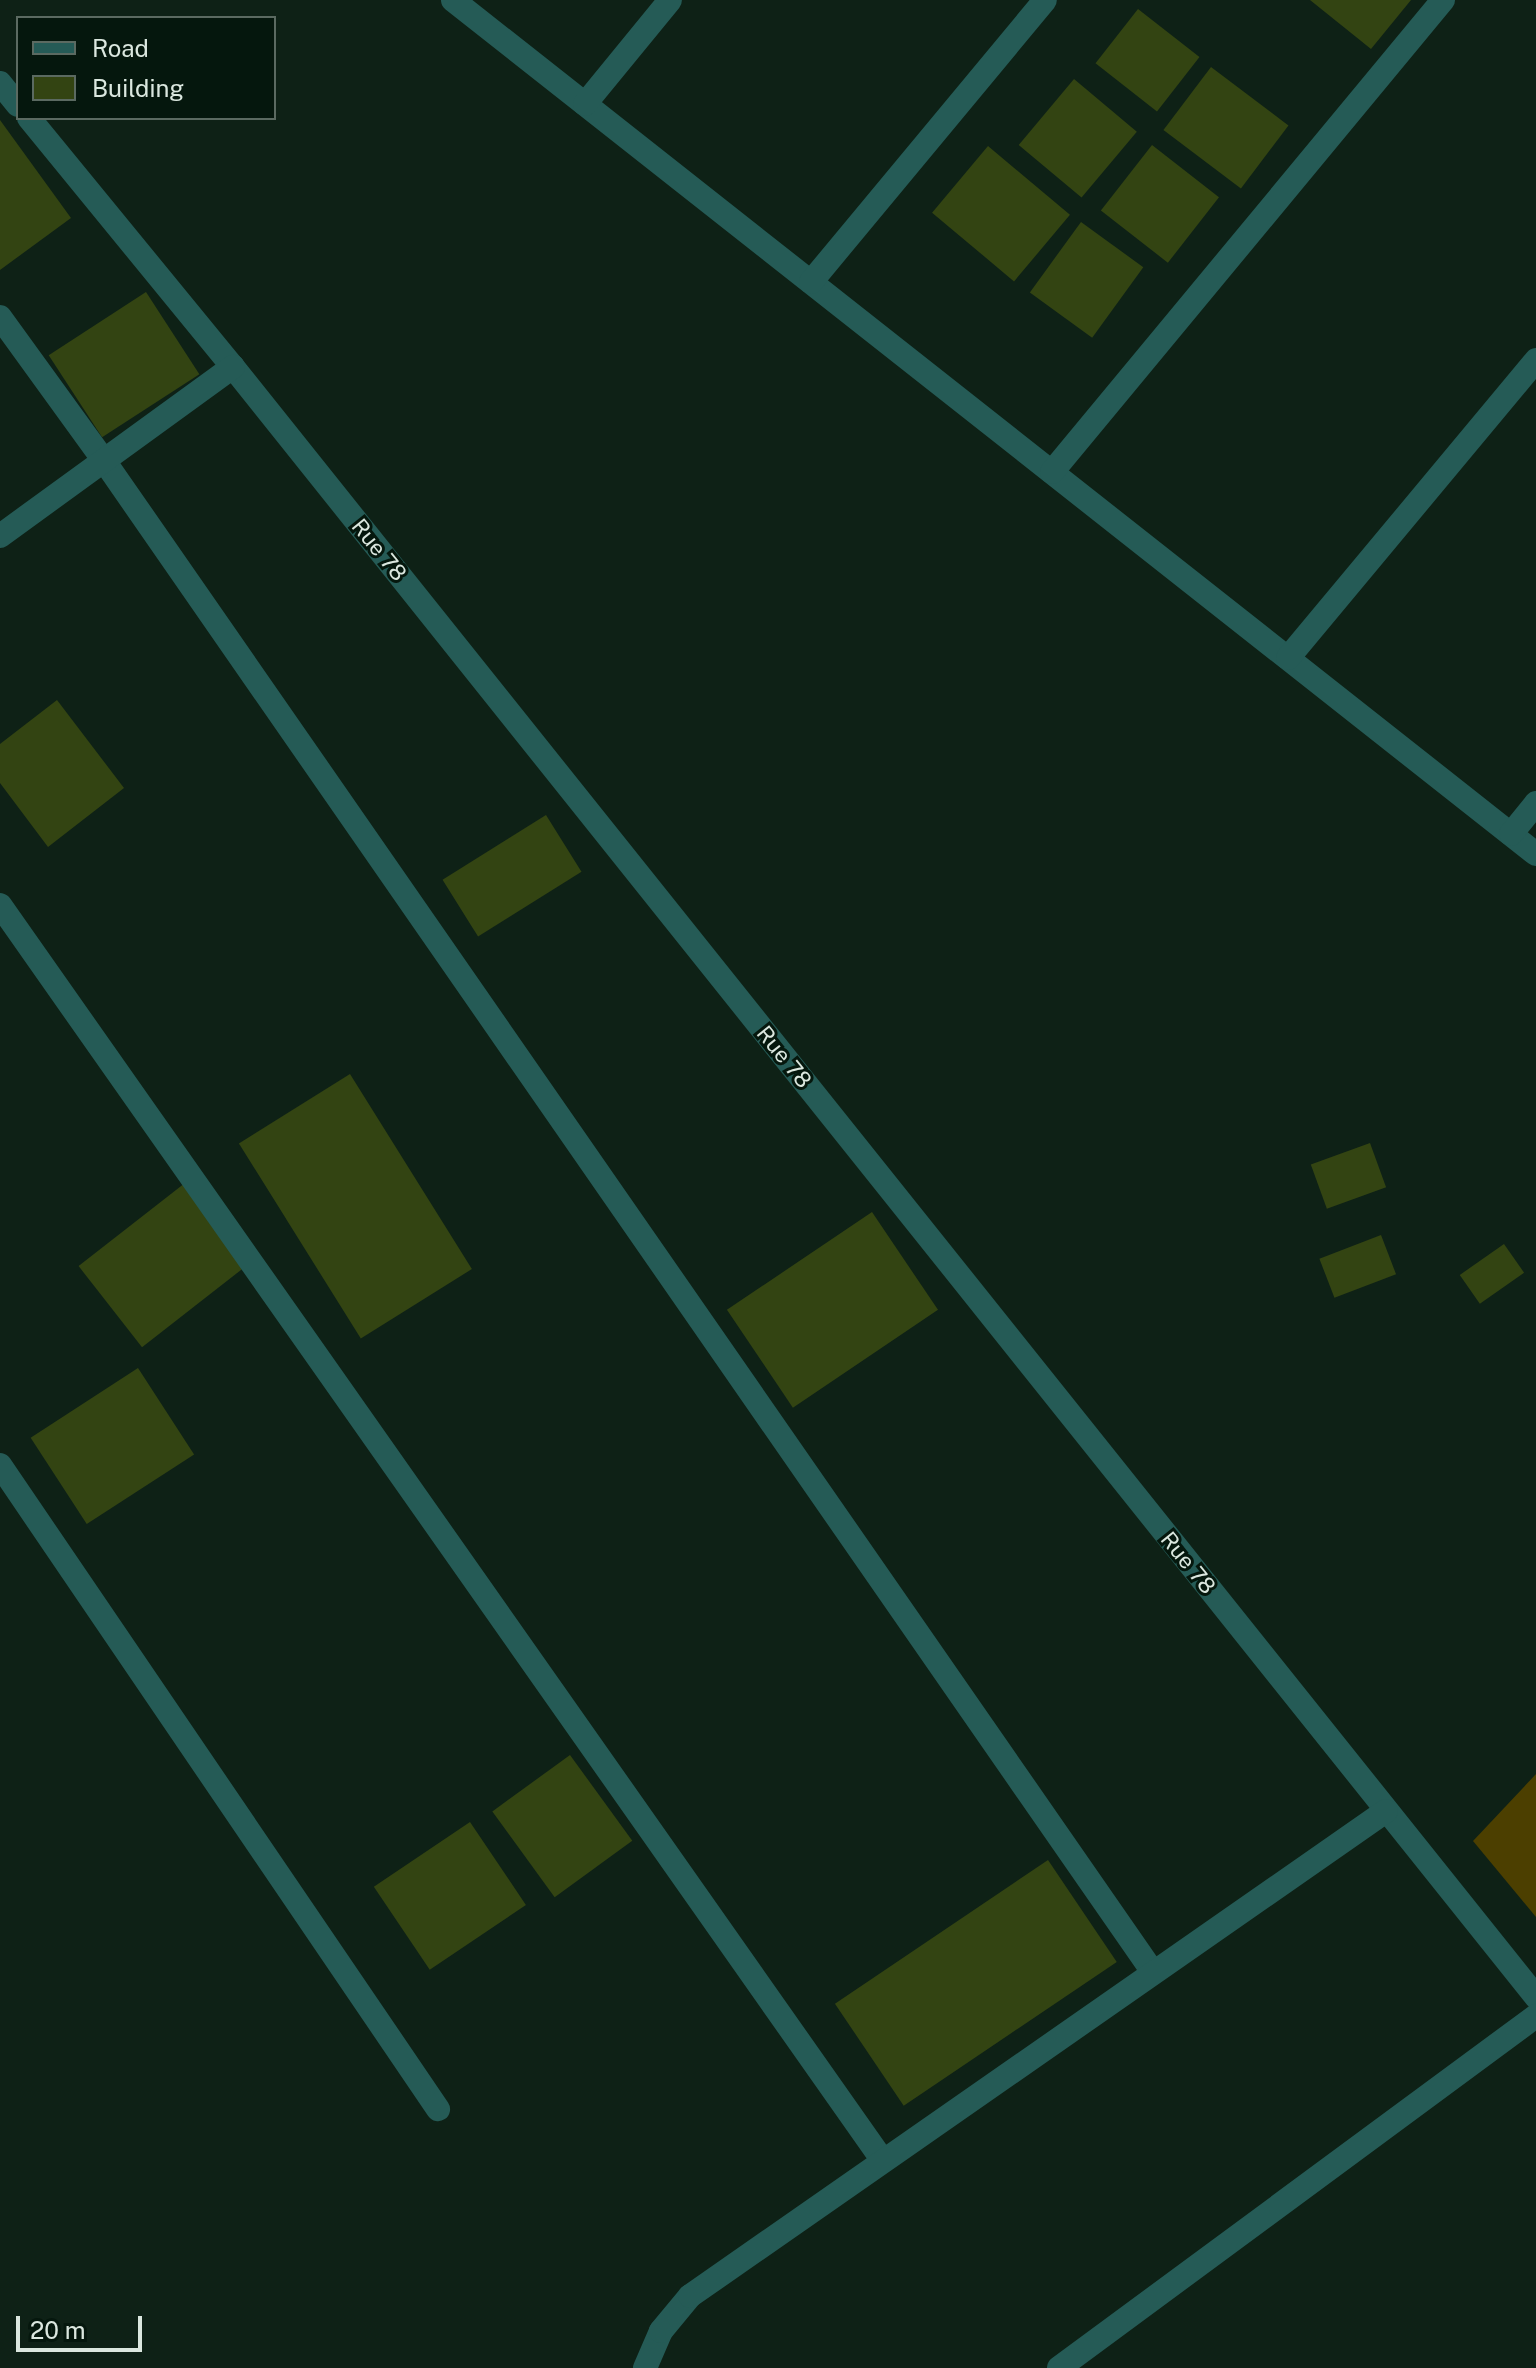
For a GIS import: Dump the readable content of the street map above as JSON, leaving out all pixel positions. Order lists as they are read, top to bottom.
{
  "streets": {
    "street": ["Rue 78"]
  },
  "legend": ["Road", "Building"],
  "scale_bar": "20 m"
}
